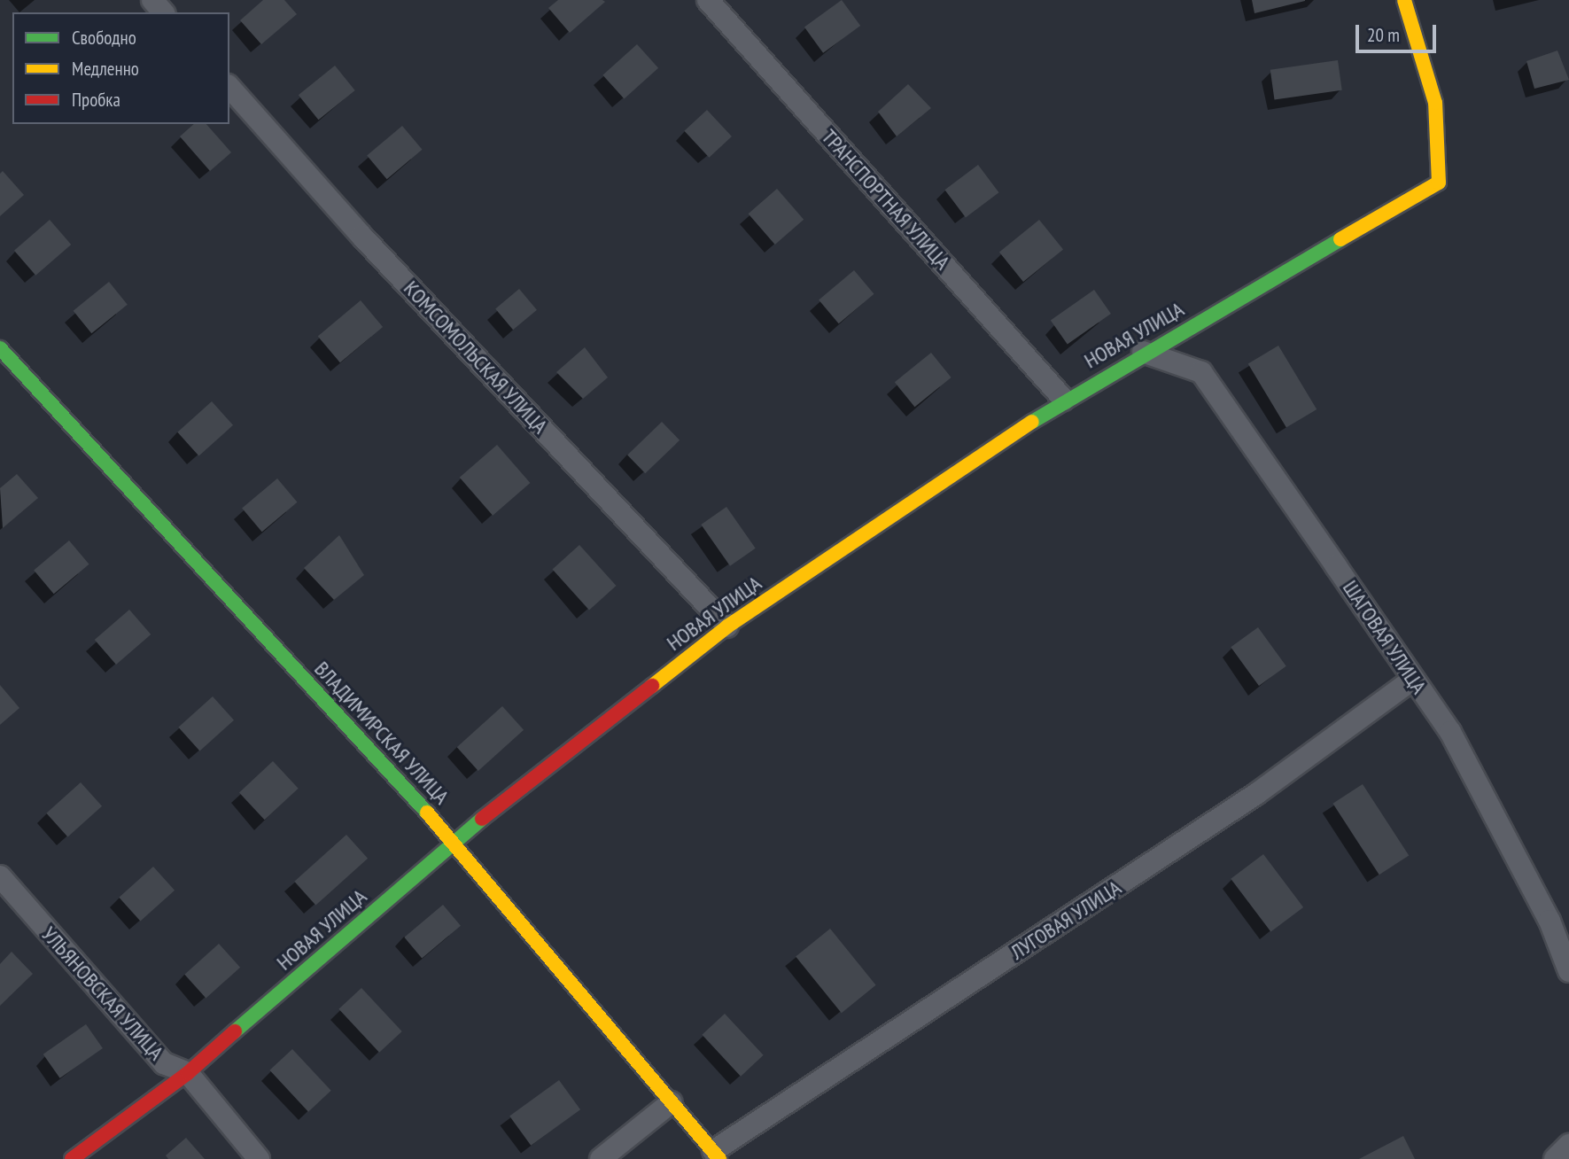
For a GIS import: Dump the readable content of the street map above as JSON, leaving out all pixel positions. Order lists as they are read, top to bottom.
{
  "streets": {
    "street": [
      "ТРАНСПОРТНАЯ УЛИЦА",
      "НОВАЯ УЛИЦА",
      "КОМСОМОЛЬСКАЯ УЛИЦА",
      "ШАГОВАЯ УЛИЦА",
      "ВЛАДИМИРСКАЯ УЛИЦА",
      "ЛУГОВАЯ УЛИЦА",
      "УЛЬЯНОВСКАЯ УЛИЦА"
    ]
  },
  "crossings": [
    ["ТРАНСПОРТНАЯ УЛИЦА", "НОВАЯ УЛИЦА"],
    ["НОВАЯ УЛИЦА", "КОМСОМОЛЬСКАЯ УЛИЦА"],
    ["НОВАЯ УЛИЦА", "ШАГОВАЯ УЛИЦА"],
    ["НОВАЯ УЛИЦА", "ВЛАДИМИРСКАЯ УЛИЦА"],
    ["НОВАЯ УЛИЦА", "УЛЬЯНОВСКАЯ УЛИЦА"],
    ["ШАГОВАЯ УЛИЦА", "ЛУГОВАЯ УЛИЦА"],
    ["ВЛАДИМИРСКАЯ УЛИЦА", "ЛУГОВАЯ УЛИЦА"]
  ],
  "legend": ["Свободно", "Медленно", "Пробка"],
  "scale_bar": "20 m"
}
